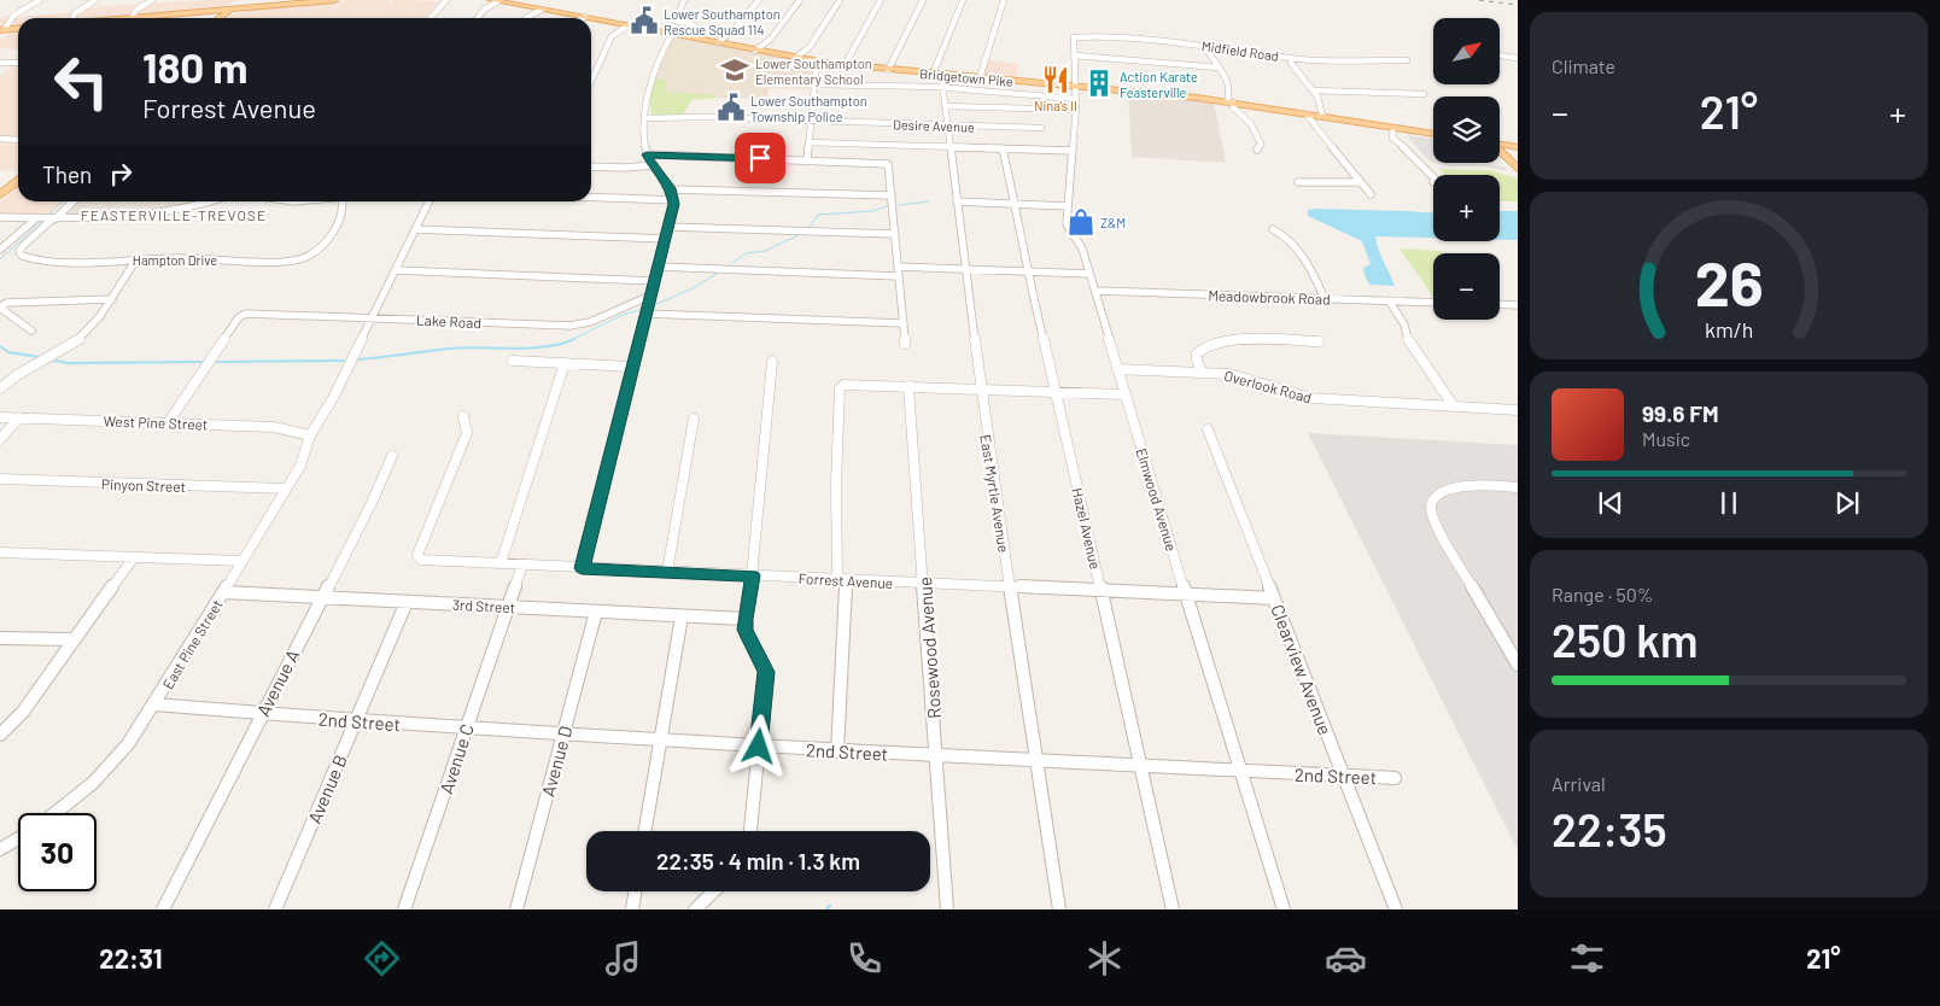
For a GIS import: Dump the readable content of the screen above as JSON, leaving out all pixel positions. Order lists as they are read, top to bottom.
{
  "streets": {
    "main road": ["Bridgetown Pike"],
    "street": [
      "Midfield Road",
      "Desire Avenue",
      "Hampton Drive",
      "Meadowbrook Road",
      "Lake Road",
      "Overlook Road",
      "West Pine Street",
      "Pinyon Street",
      "East Myrtle Avenue",
      "Elmwood Avenue",
      "Hazel Avenue",
      "Forrest Avenue",
      "3rd Street",
      "East Pine Street",
      "Rosewood Avenue",
      "Clearview Avenue",
      "Avenue A",
      "2nd Street",
      "Avenue C",
      "Avenue D",
      "Avenue B"
    ]
  },
  "crossings": [
    ["Midfield Road", "Elmwood Avenue"],
    ["Bridgetown Pike", "East Myrtle Avenue"],
    ["Bridgetown Pike", "Elmwood Avenue"],
    ["Desire Avenue", "East Myrtle Avenue"],
    ["Meadowbrook Road", "Elmwood Avenue"],
    ["Lake Road", "West Pine Street"],
    ["Lake Road", "East Pine Street"],
    ["Overlook Road", "Elmwood Avenue"],
    ["West Pine Street", "East Pine Street"],
    ["Pinyon Street", "East Pine Street"],
    ["East Myrtle Avenue", "Forrest Avenue"],
    ["East Myrtle Avenue", "2nd Street"],
    ["Elmwood Avenue", "Forrest Avenue"],
    ["Elmwood Avenue", "2nd Street"],
    ["Hazel Avenue", "Forrest Avenue"],
    ["Hazel Avenue", "2nd Street"],
    ["Forrest Avenue", "Rosewood Avenue"],
    ["Forrest Avenue", "Clearview Avenue"],
    ["Forrest Avenue", "Avenue C"],
    ["3rd Street", "East Pine Street"],
    ["3rd Street", "Avenue A"],
    ["3rd Street", "Avenue C"],
    ["3rd Street", "Avenue D"],
    ["3rd Street", "Avenue B"],
    ["East Pine Street", "2nd Street"],
    ["Rosewood Avenue", "2nd Street"],
    ["Clearview Avenue", "2nd Street"],
    ["Avenue A", "2nd Street"],
    ["2nd Street", "Avenue C"],
    ["2nd Street", "Avenue D"],
    ["2nd Street", "Avenue B"]
  ],
  "districts": ["FEASTERVILLE-TREVOSE"],
  "places": {
    "public building": ["Lower Southampton Rescue Squad 114", "Lower Southampton Township Police"],
    "school or university": ["Lower Southampton Elementary School"],
    "restaurant": ["Nina's II"],
    "building": ["Action Karate Feasterville"],
    "shop": ["Z&M"]
  },
  "north": "top right",
  "page": {
    "tile": [
      "Climate",
      ["Range · 50%", "250 km"],
      ["Arrival", "22:35"]
    ],
    "map_buttons": ["+", "−"],
    "turn": ["180 m", "Forrest Avenue"],
    "heat": ["−", "21°", "+"],
    "then": "Then",
    "song": ["99.6 FM", "Music"],
    "limit": "30",
    "trip": "22:35 · 4 min · 1.3 km",
    "tabs": ["22:31", "21°"],
    "gauge": ["26", "km/h"]
  }
}
